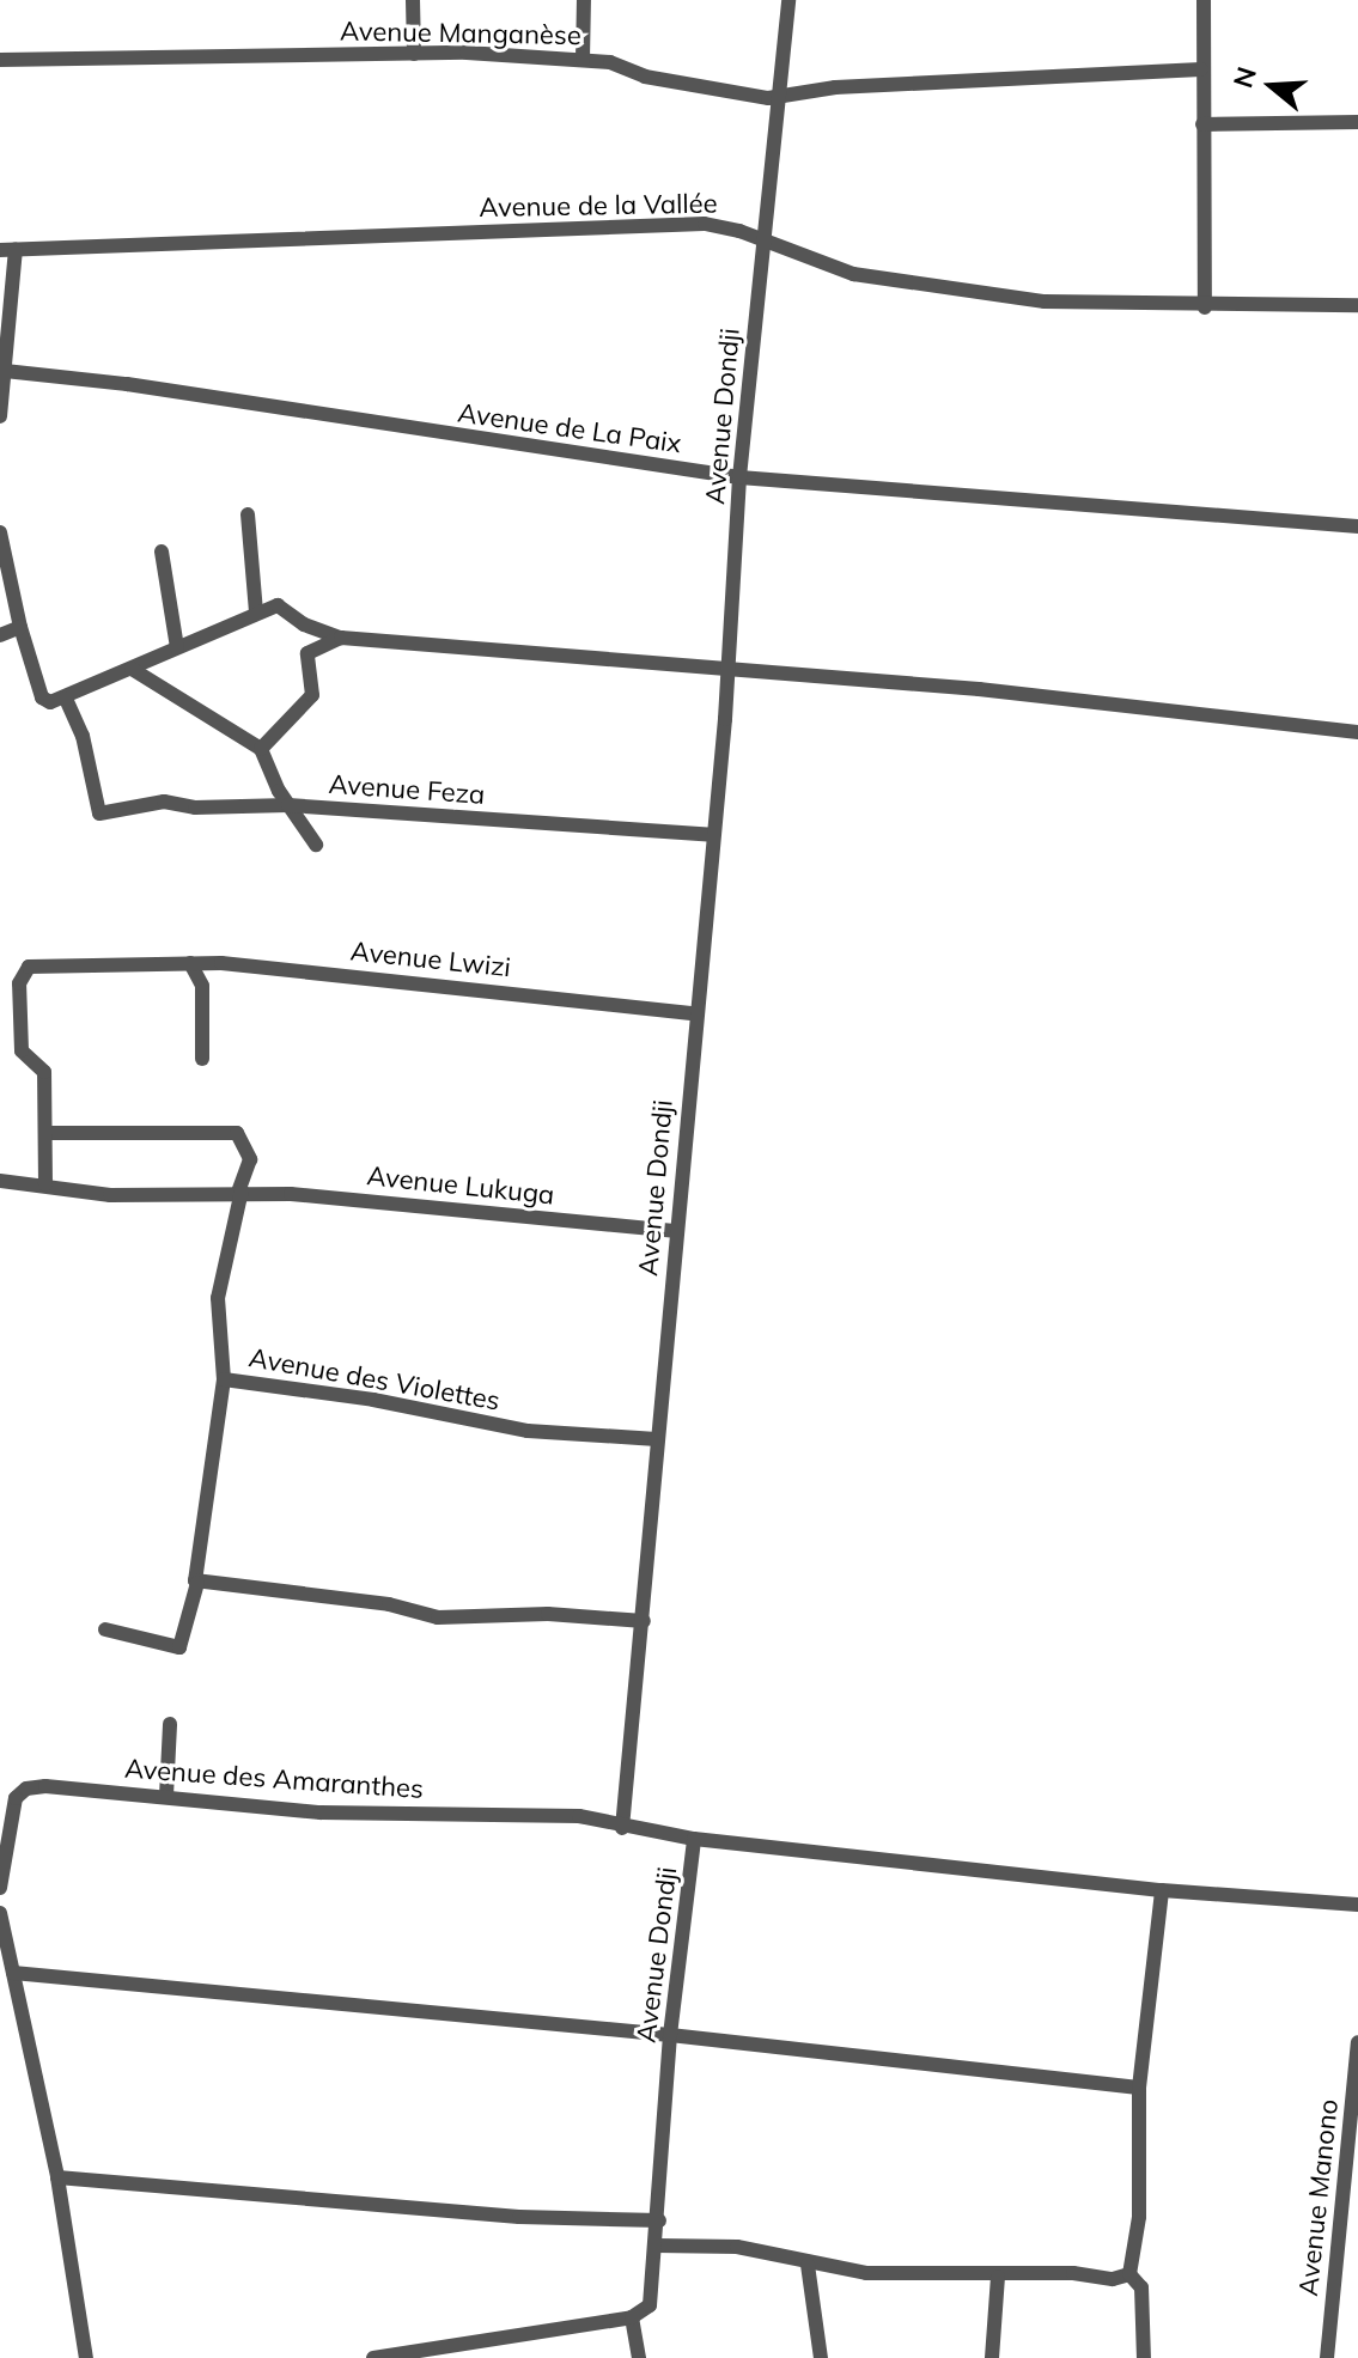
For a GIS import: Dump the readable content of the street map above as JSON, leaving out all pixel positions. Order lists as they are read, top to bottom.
{
  "streets": {
    "street": [
      "Avenue Manganèse",
      "Avenue de la Vallée",
      "Avenue Dondji",
      "Avenue de La Paix",
      "Avenue Feza",
      "Avenue Lwizi",
      "Avenue Lukuga",
      "Avenue des Violettes",
      "Avenue des Amaranthes",
      "Avenue Manono"
    ]
  },
  "crossings": [
    ["Avenue Manganèse", "Avenue Dondji"],
    ["Avenue de la Vallée", "Avenue Dondji"],
    ["Avenue Dondji", "Avenue de La Paix"],
    ["Avenue Dondji", "Avenue Feza"],
    ["Avenue Dondji", "Avenue Lwizi"],
    ["Avenue Dondji", "Avenue Lukuga"],
    ["Avenue Dondji", "Avenue des Violettes"],
    ["Avenue Dondji", "Avenue des Amaranthes"]
  ],
  "north": "left"
}
